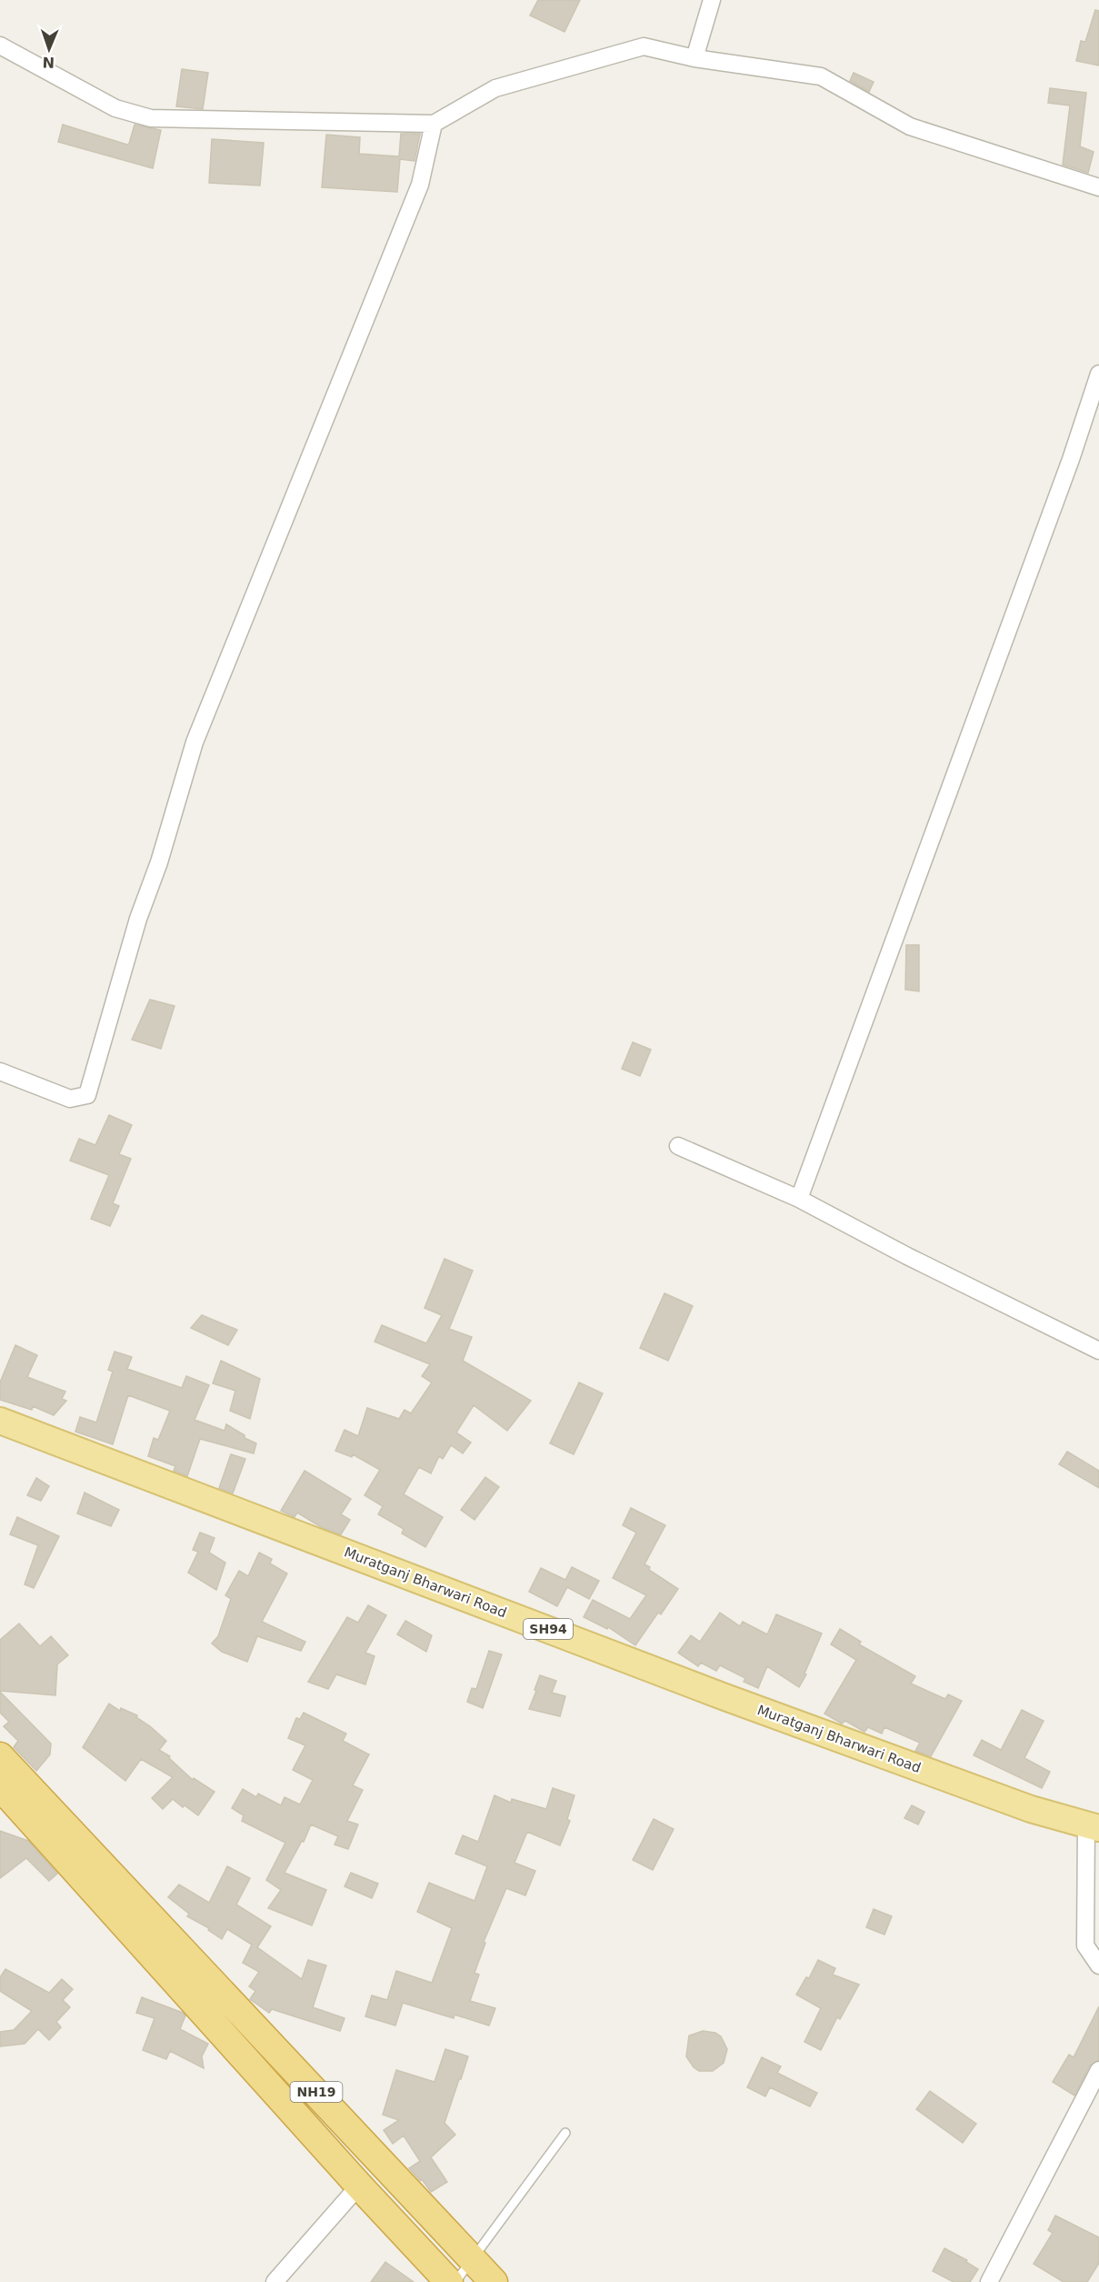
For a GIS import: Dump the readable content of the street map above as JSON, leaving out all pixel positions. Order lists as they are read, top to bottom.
{
  "streets": {
    "highway": ["NH19"],
    "main road": ["Muratganj Bharwari Road", "SH94"]
  },
  "north": "bottom"
}
